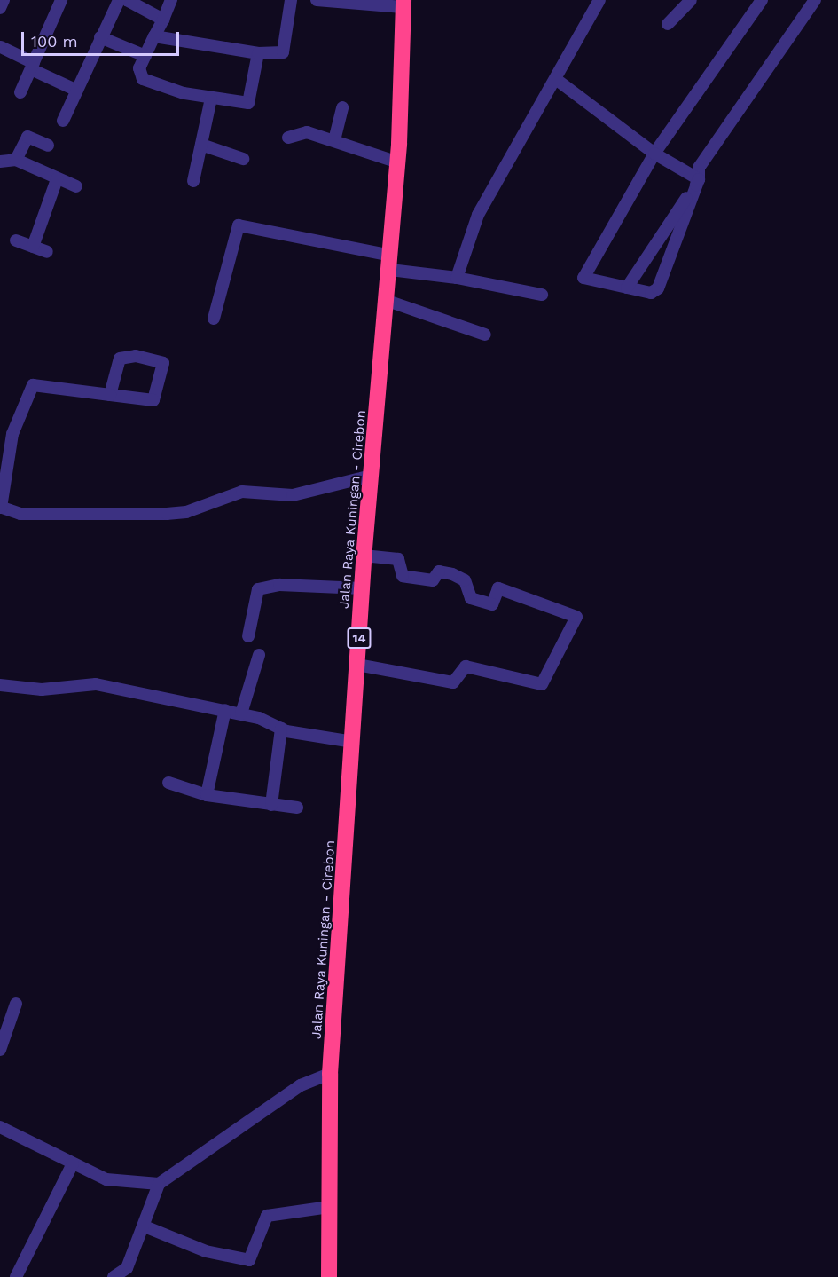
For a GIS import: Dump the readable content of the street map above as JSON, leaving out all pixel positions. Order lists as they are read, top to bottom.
{
  "streets": {
    "highway": ["Jalan Raya Kuningan - Cirebon", "14"]
  },
  "scale_bar": "100 m"
}
